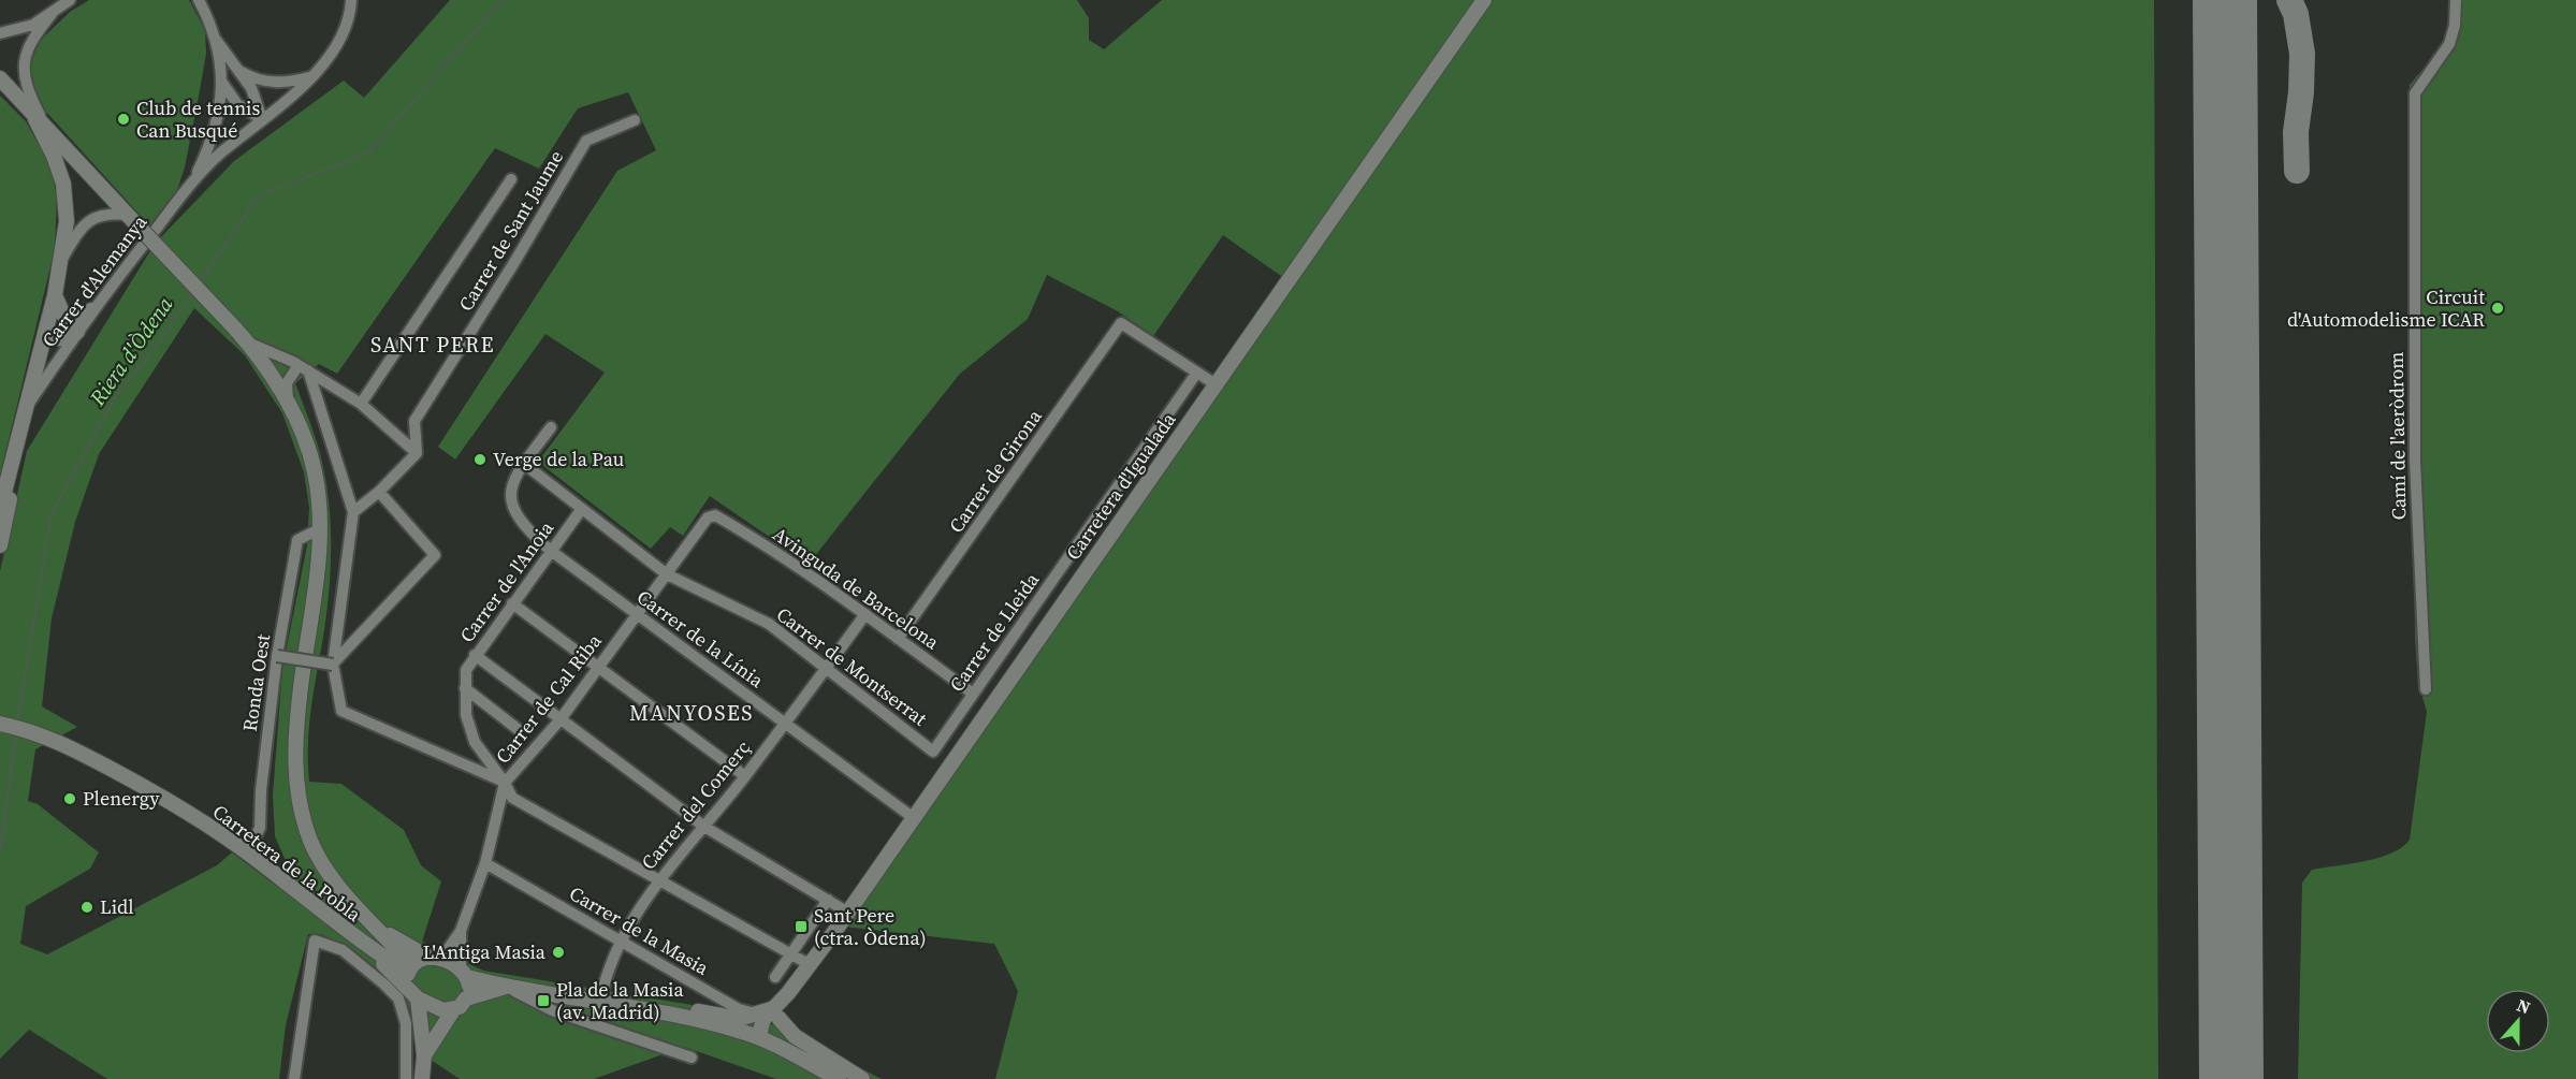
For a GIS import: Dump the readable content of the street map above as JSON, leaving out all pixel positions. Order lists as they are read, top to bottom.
{
  "streets": {
    "street": [
      "Carrer de Sant Jaume",
      "Carrer d'Alemanya",
      "Camí de l'aeròdrom",
      "Carrer de Girona",
      "Carretera d'Igualada",
      "Carrer de l'Anoia",
      "Avinguda de Barcelona",
      "Carrer de Lleida",
      "Carrer de la Línia",
      "Carrer de Montserrat",
      "Ronda Oest",
      "Carrer de Cal Riba",
      "Carrer del Comerç",
      "Carretera de la Pobla",
      "Carrer de la Masia"
    ]
  },
  "crossings": [
    ["Carrer de Girona", "Avinguda de Barcelona"],
    ["Carrer de Girona", "Carrer de Lleida"],
    ["Carretera d'Igualada", "Carrer de l'Anoia"],
    ["Carretera d'Igualada", "Carrer de la Línia"],
    ["Carretera d'Igualada", "Carrer de la Masia"],
    ["Carrer de l'Anoia", "Carrer de la Línia"],
    ["Carrer de l'Anoia", "Carrer de Montserrat"],
    ["Carrer de l'Anoia", "Carrer de Cal Riba"],
    ["Carrer de l'Anoia", "Carrer del Comerç"],
    ["Avinguda de Barcelona", "Carrer de Lleida"],
    ["Avinguda de Barcelona", "Carrer de Cal Riba"],
    ["Avinguda de Barcelona", "Carrer del Comerç"],
    ["Carrer de Lleida", "Carrer de Montserrat"],
    ["Carrer de la Línia", "Carrer de Montserrat"],
    ["Carrer de la Línia", "Carrer de Cal Riba"],
    ["Carrer de la Línia", "Carrer del Comerç"],
    ["Carrer de Montserrat", "Carrer de Cal Riba"],
    ["Carrer de Montserrat", "Carrer del Comerç"],
    ["Ronda Oest", "Carretera de la Pobla"],
    ["Carrer de Cal Riba", "Carretera de la Pobla"],
    ["Carrer de Cal Riba", "Carrer de la Masia"],
    ["Carrer del Comerç", "Carrer de la Masia"]
  ],
  "districts": ["SANT PERE", "MANYOSES"],
  "water": ["Riera d'Òdena"],
  "places": {
    "other": [
      "Club de tennis Can Busqué",
      "Circuit d'Automodelisme ICAR",
      "Verge de la Pau",
      "Plenergy",
      "Lidl",
      "L'Antiga Masia"
    ],
    "transit": ["Sant Pere (ctra. Òdena)", "Pla de la Masia (av. Madrid)"]
  },
  "north": "top"
}
